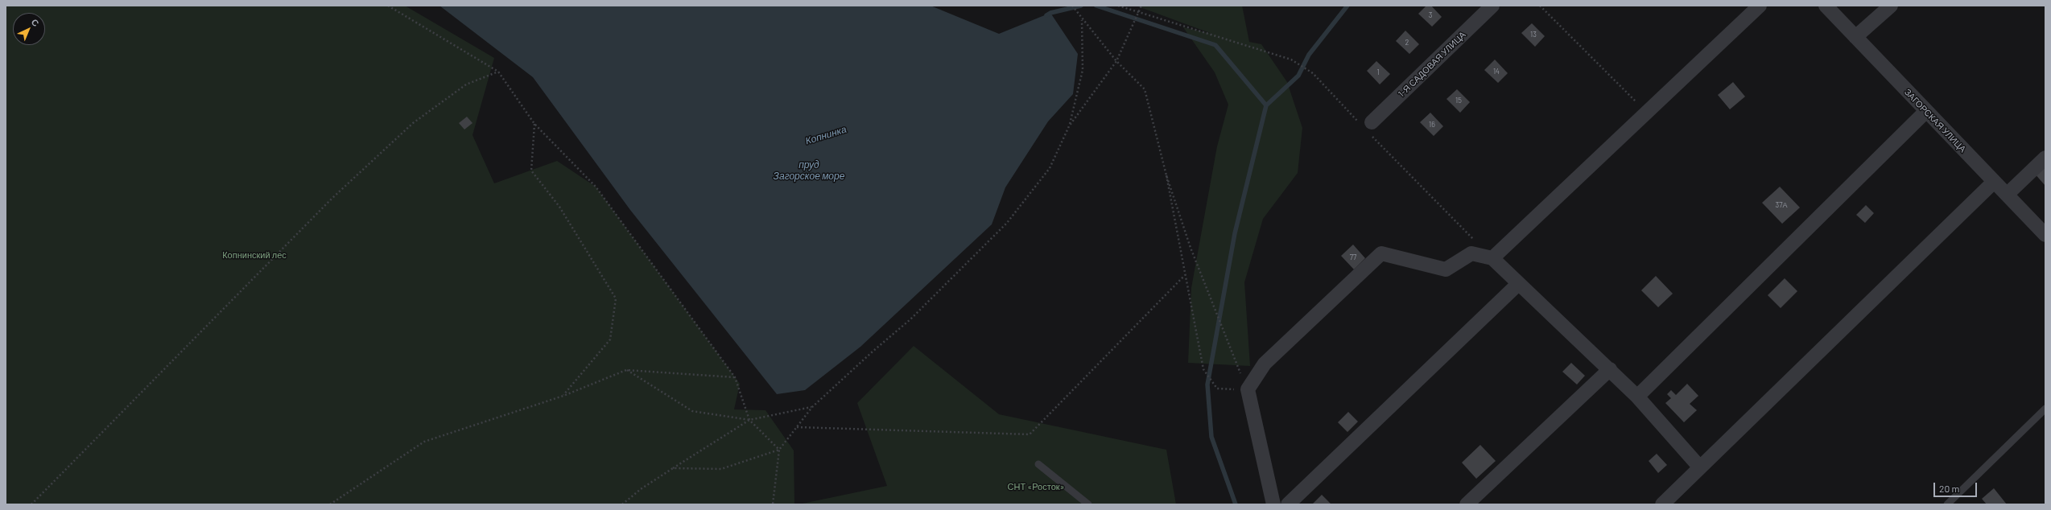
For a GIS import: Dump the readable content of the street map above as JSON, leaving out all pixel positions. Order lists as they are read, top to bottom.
{
  "streets": {
    "street": ["1-Я САДОВАЯ УЛИЦА", "ЗАГОРСКАЯ УЛИЦА"]
  },
  "water": ["Копнинка", "пруд Загорское море"],
  "parks": ["Копнинский лес", "СНТ «Росток»"],
  "house_numbers": [
    "3",
    "13",
    "2",
    "14",
    "1",
    "15",
    "16",
    "37А",
    "77"
  ],
  "scale_bar": "20 m",
  "north": "top right"
}
